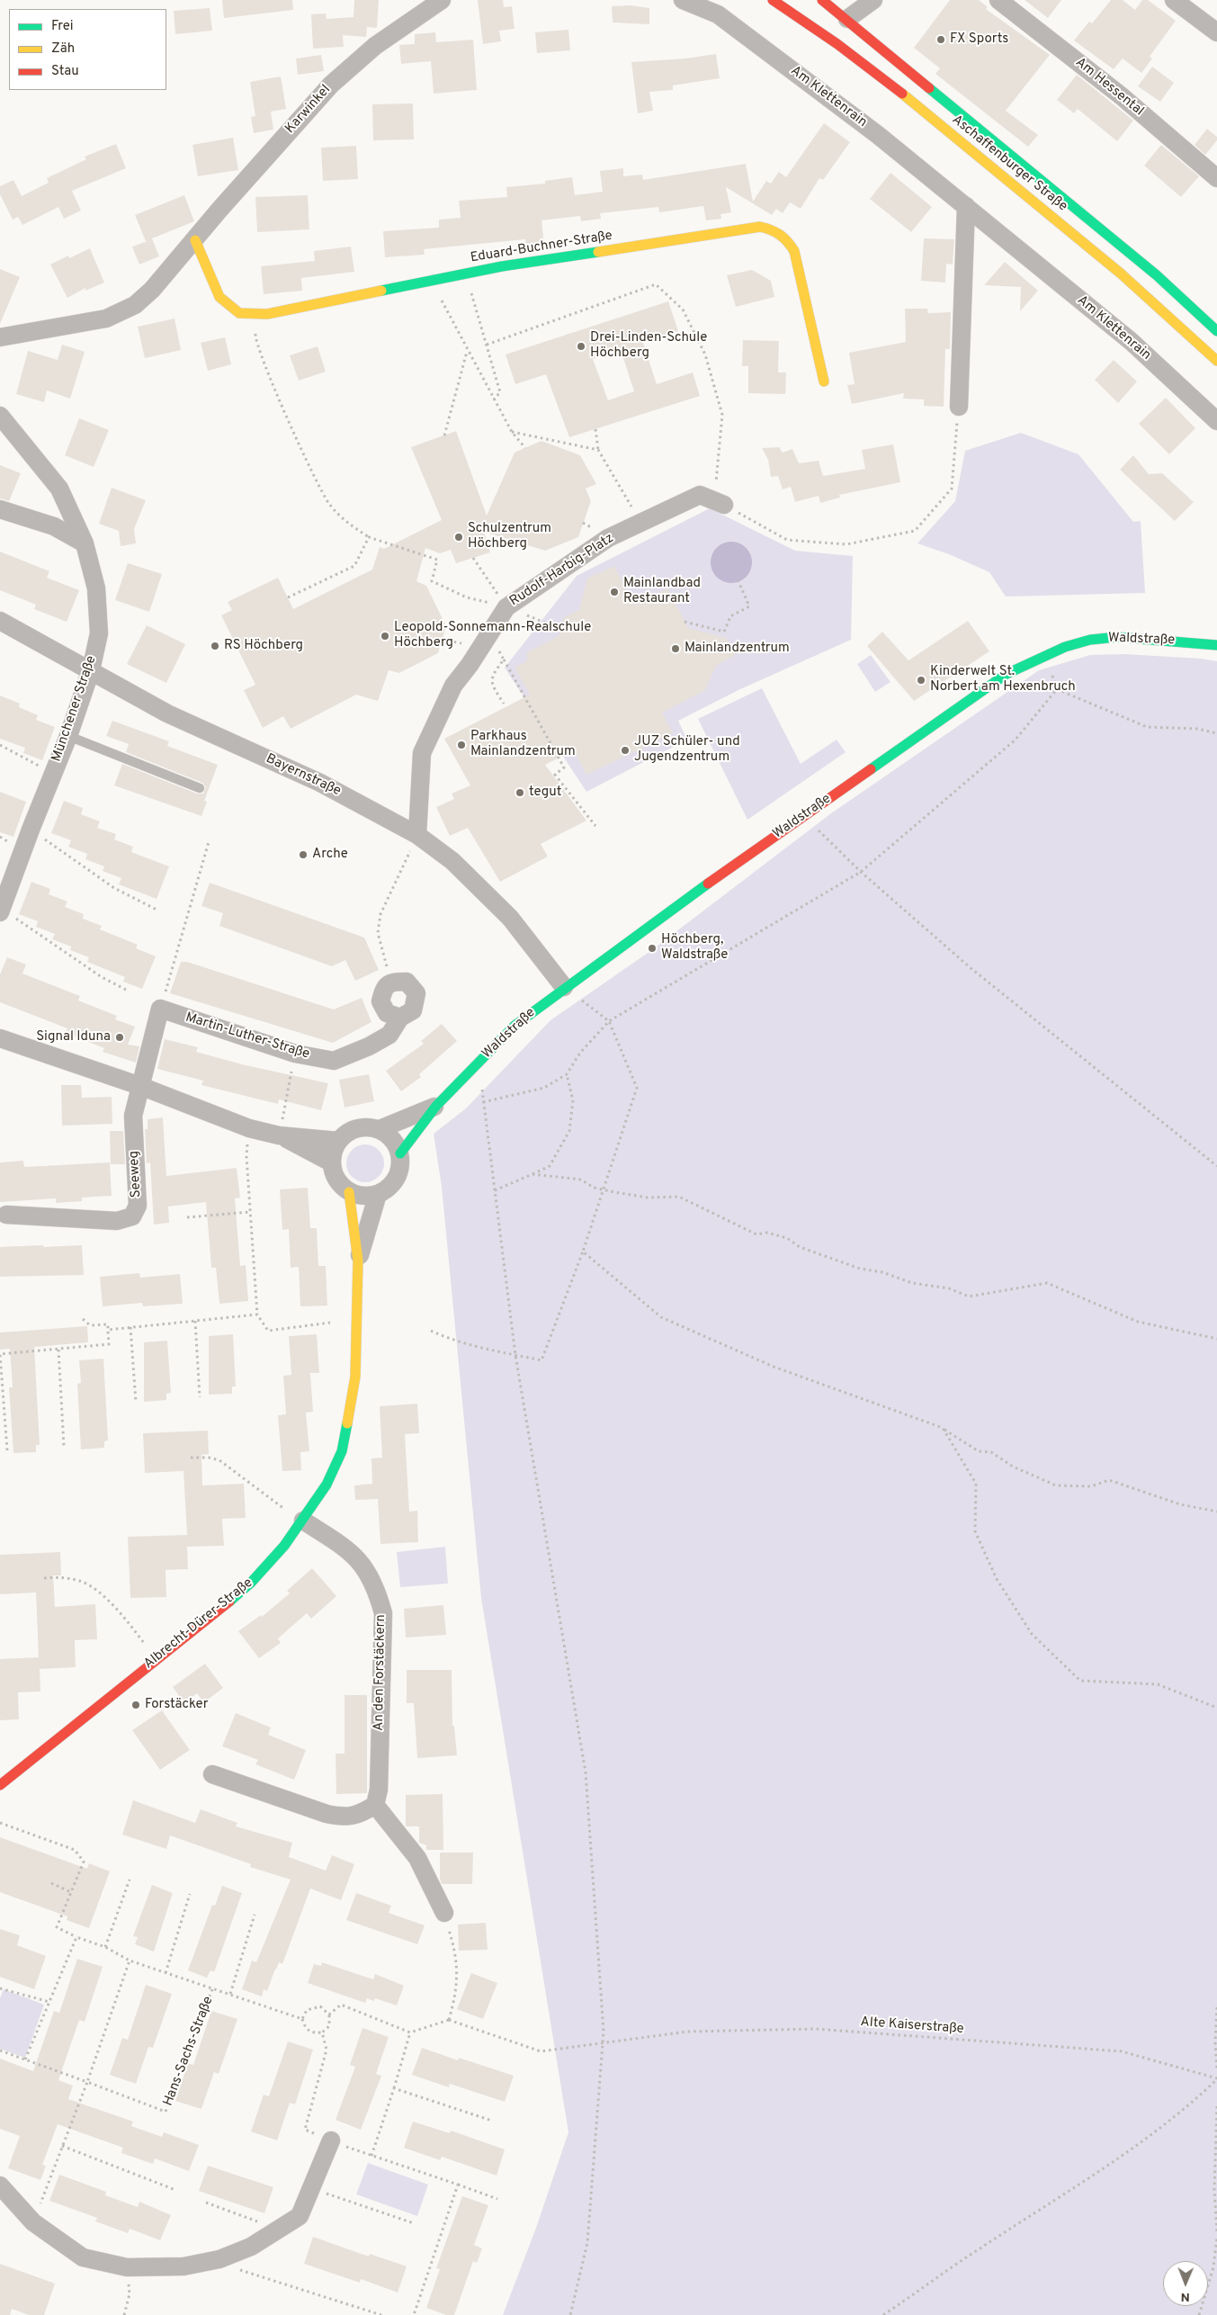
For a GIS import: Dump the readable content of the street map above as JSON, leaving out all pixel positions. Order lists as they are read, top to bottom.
{
  "streets": {
    "street": [
      "Am Hessental",
      "Am Klettenrain",
      "Karwinkel",
      "Aschaffenburger Straße",
      "Eduard-Buchner-Straße",
      "Rudolf-Harbig-Platz",
      "Waldstraße",
      "Münchener Straße",
      "Bayernstraße",
      "Martin-Luther-Straße",
      "Seeweg",
      "Albrecht-Dürer-Straße",
      "An den Forstäckern"
    ],
    "path": ["Alte Kaiserstraße", "Hans-Sachs-Straße"]
  },
  "crossings": [
    ["Karwinkel", "Eduard-Buchner-Straße"],
    ["Rudolf-Harbig-Platz", "Bayernstraße"],
    ["Waldstraße", "Bayernstraße"],
    ["Waldstraße", "Albrecht-Dürer-Straße"],
    ["Münchener Straße", "Bayernstraße"],
    ["Albrecht-Dürer-Straße", "An den Forstäckern"]
  ],
  "places": [
    "FX Sports",
    "Drei-Linden-Schule Höchberg",
    "Schulzentrum Höchberg",
    "Mainlandbad Restaurant",
    "Leopold-Sonnemann-Realschule Höchberg",
    "RS Höchberg",
    "Mainlandzentrum",
    "Kinderwelt St. Norbert am Hexenbruch",
    "Parkhaus Mainlandzentrum",
    "JUZ Schüler- und Jugendzentrum",
    "tegut",
    "Arche",
    "Höchberg, Waldstraße",
    "Signal Iduna",
    "Forstäcker"
  ],
  "legend": ["Frei", "Zäh", "Stau"],
  "north": "bottom"
}
